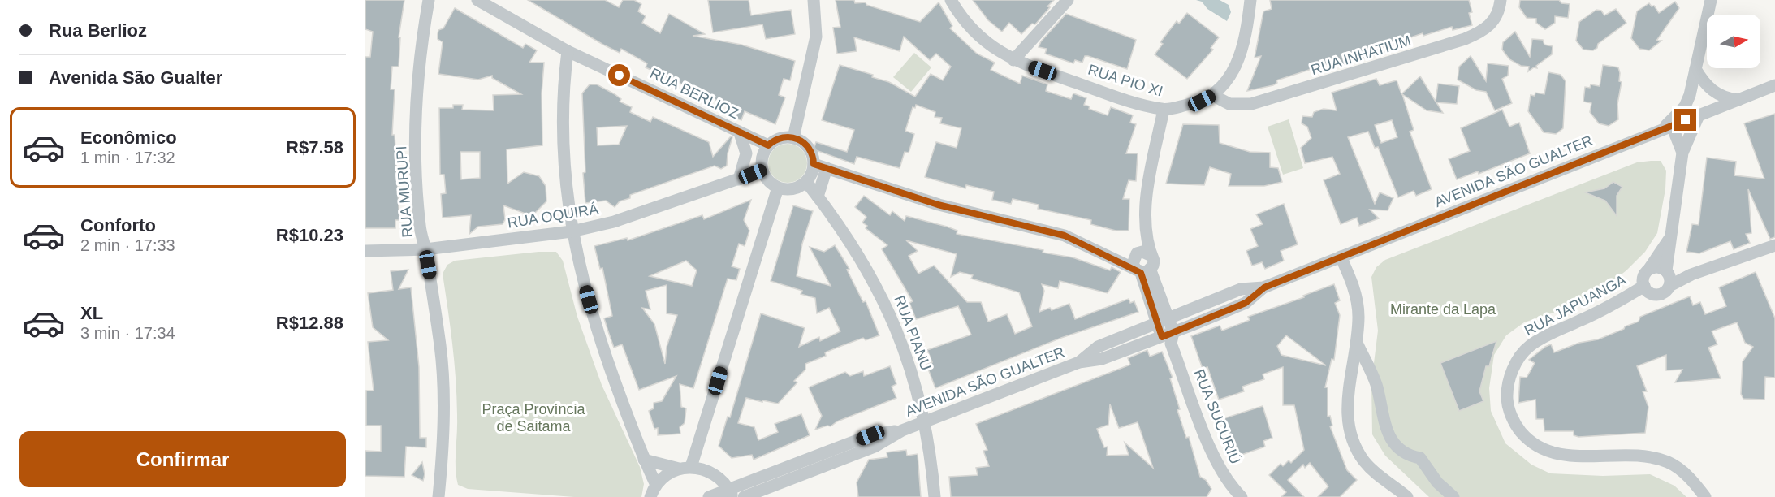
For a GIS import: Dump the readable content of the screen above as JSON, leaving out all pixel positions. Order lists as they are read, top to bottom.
{
  "streets": {
    "street": [
      "RUA INHATIUM",
      "RUA PIO XI",
      "RUA BERLIOZ",
      "AVENIDA SÃO GUALTER",
      "RUA MURUPI",
      "RUA OQUIRÁ",
      "RUA JAPUANGA",
      "RUA PIANU",
      "RUA SUCURIÚ"
    ]
  },
  "crossings": [
    ["RUA INHATIUM", "RUA PIO XI"],
    ["RUA BERLIOZ", "RUA OQUIRÁ"],
    ["RUA BERLIOZ", "RUA PIANU"],
    ["AVENIDA SÃO GUALTER", "RUA PIANU"],
    ["AVENIDA SÃO GUALTER", "RUA SUCURIÚ"],
    ["RUA MURUPI", "RUA OQUIRÁ"],
    ["RUA OQUIRÁ", "RUA PIANU"]
  ],
  "parks": ["Mirante da Lapa", "Praça Província de Saitama"],
  "north": "right",
  "page": {
    "banner": ["Rua Berlioz", "Avenida São Gualter"],
    "list": [
      {
        "name": "Econômico",
        "note": "1 min · 17:32",
        "value": "R$7.58"
      },
      {
        "name": "Conforto",
        "note": "2 min · 17:33",
        "value": "R$10.23"
      },
      {
        "name": "XL",
        "note": "3 min · 17:34",
        "value": "R$12.88"
      }
    ],
    "buttons": "Confirmar"
  }
}
